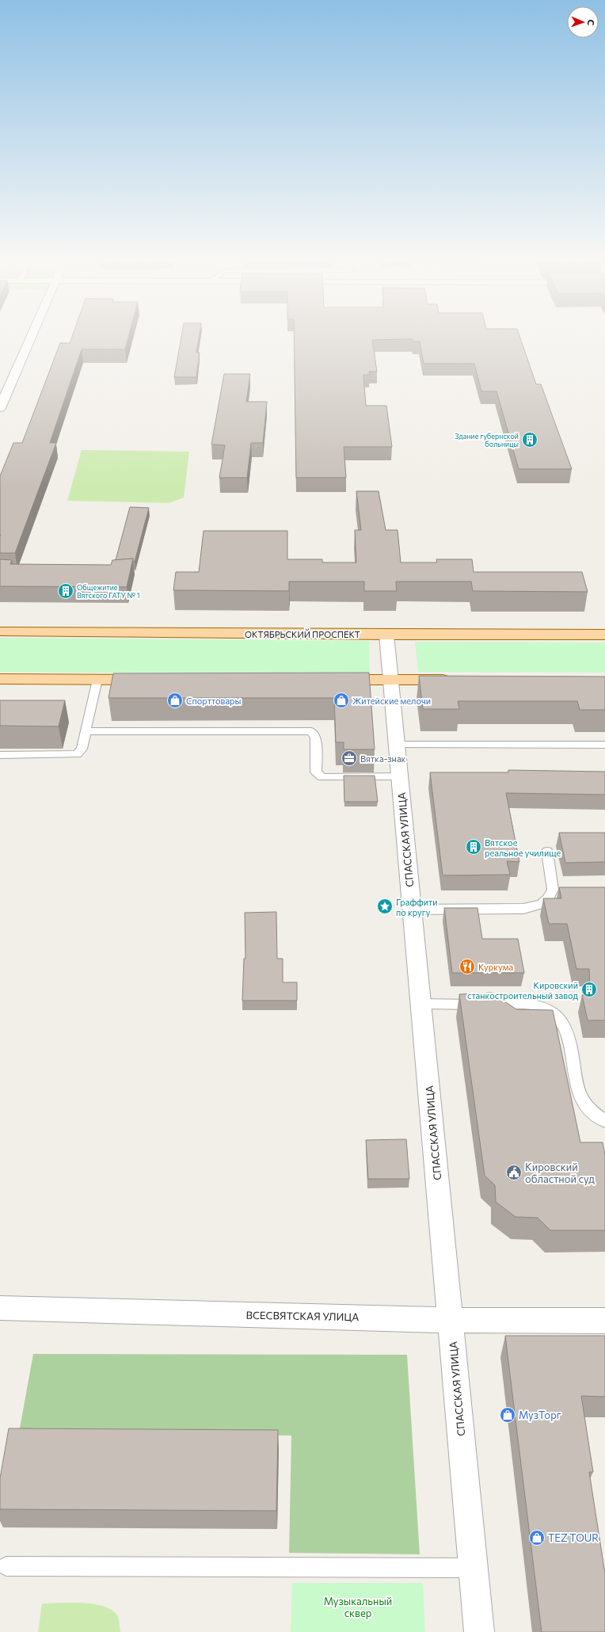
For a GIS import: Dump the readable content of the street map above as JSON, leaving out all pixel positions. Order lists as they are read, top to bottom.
{
  "streets": {
    "main road": ["ОКТЯБРЬСКИЙ ПРОСПЕКТ"],
    "street": ["СПАССКАЯ УЛИЦА", "ВСЕСВЯТСКАЯ УЛИЦА"]
  },
  "crossings": [
    ["ОКТЯБРЬСКИЙ ПРОСПЕКТ", "СПАССКАЯ УЛИЦА"],
    ["СПАССКАЯ УЛИЦА", "ВСЕСВЯТСКАЯ УЛИЦА"]
  ],
  "parks": ["Музыкальный сквер"],
  "places": {
    "building": [
      "Здание губернской больницы",
      "Общежитие Вятского ГАТУ № 1",
      "Вятское реальное училище",
      "Кировский станкостроительный завод"
    ],
    "shop": [
      "Спорттовары",
      "Житейские мелочи",
      "МузТорг",
      "TEZ TOUR"
    ],
    "office": ["Вятка-знак"],
    "place": ["Граффити по кругу"],
    "restaurant": ["Куркума"],
    "public building": ["Кировский областной суд"]
  },
  "north": "right"
}
